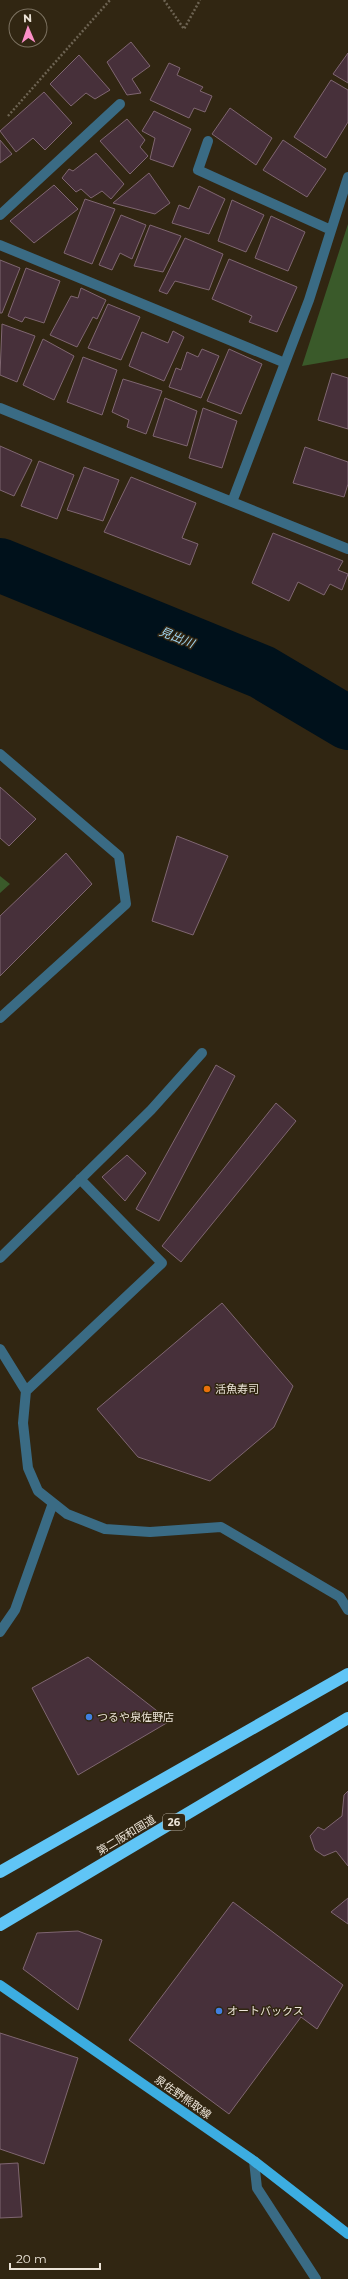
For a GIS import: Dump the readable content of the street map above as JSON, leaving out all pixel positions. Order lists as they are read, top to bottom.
{
  "streets": {
    "highway": ["26", "第二阪和国道"],
    "main road": ["泉佐野熊取線"]
  },
  "water": ["見出川"],
  "places": ["活魚寿司", "つるや泉佐野店", "オートバックス"],
  "scale_bar": "20 m",
  "north": "top"
}
